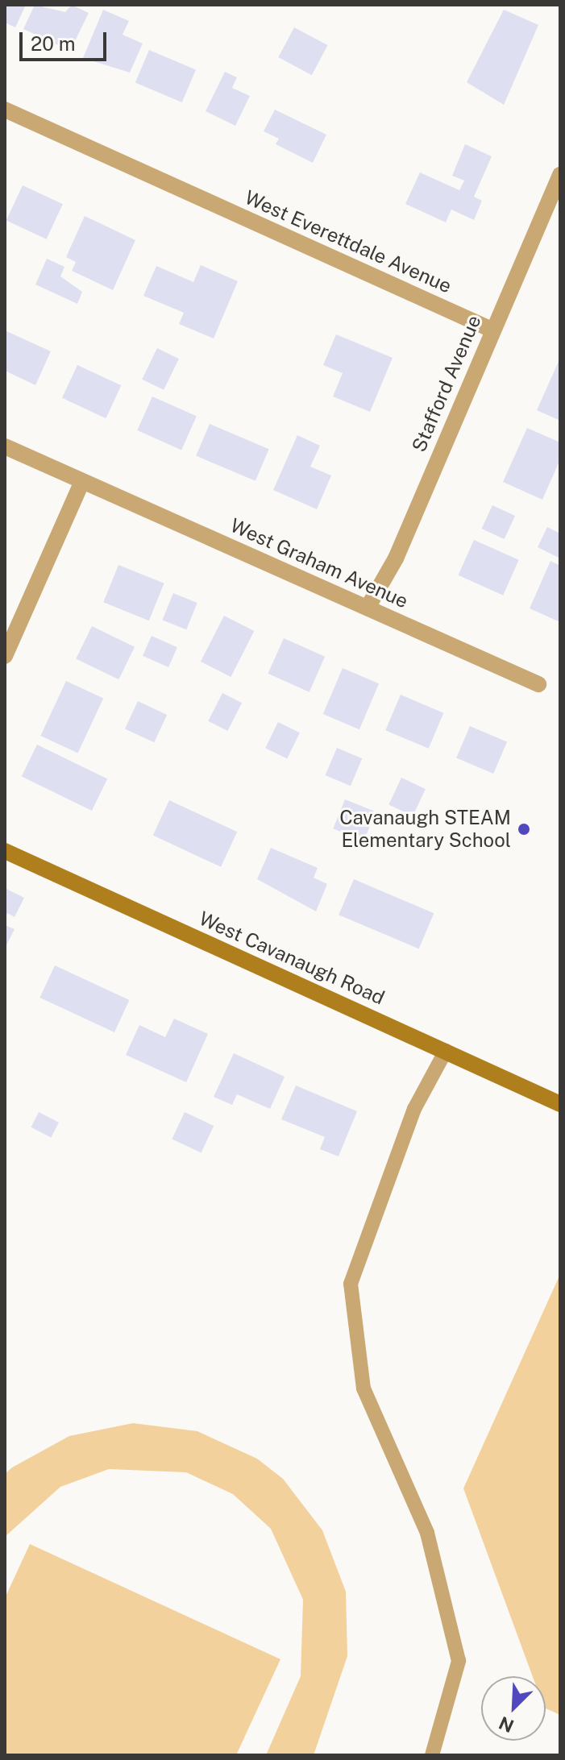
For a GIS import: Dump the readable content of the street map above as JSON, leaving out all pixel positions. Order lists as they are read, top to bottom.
{
  "streets": {
    "street": [
      "West Everettdale Avenue",
      "Stafford Avenue",
      "West Graham Avenue",
      "West Cavanaugh Road"
    ]
  },
  "crossings": [
    ["West Everettdale Avenue", "Stafford Avenue"],
    ["Stafford Avenue", "West Graham Avenue"]
  ],
  "places": ["Cavanaugh STEAM Elementary School"],
  "scale_bar": "20 m",
  "north": "bottom left"
}
